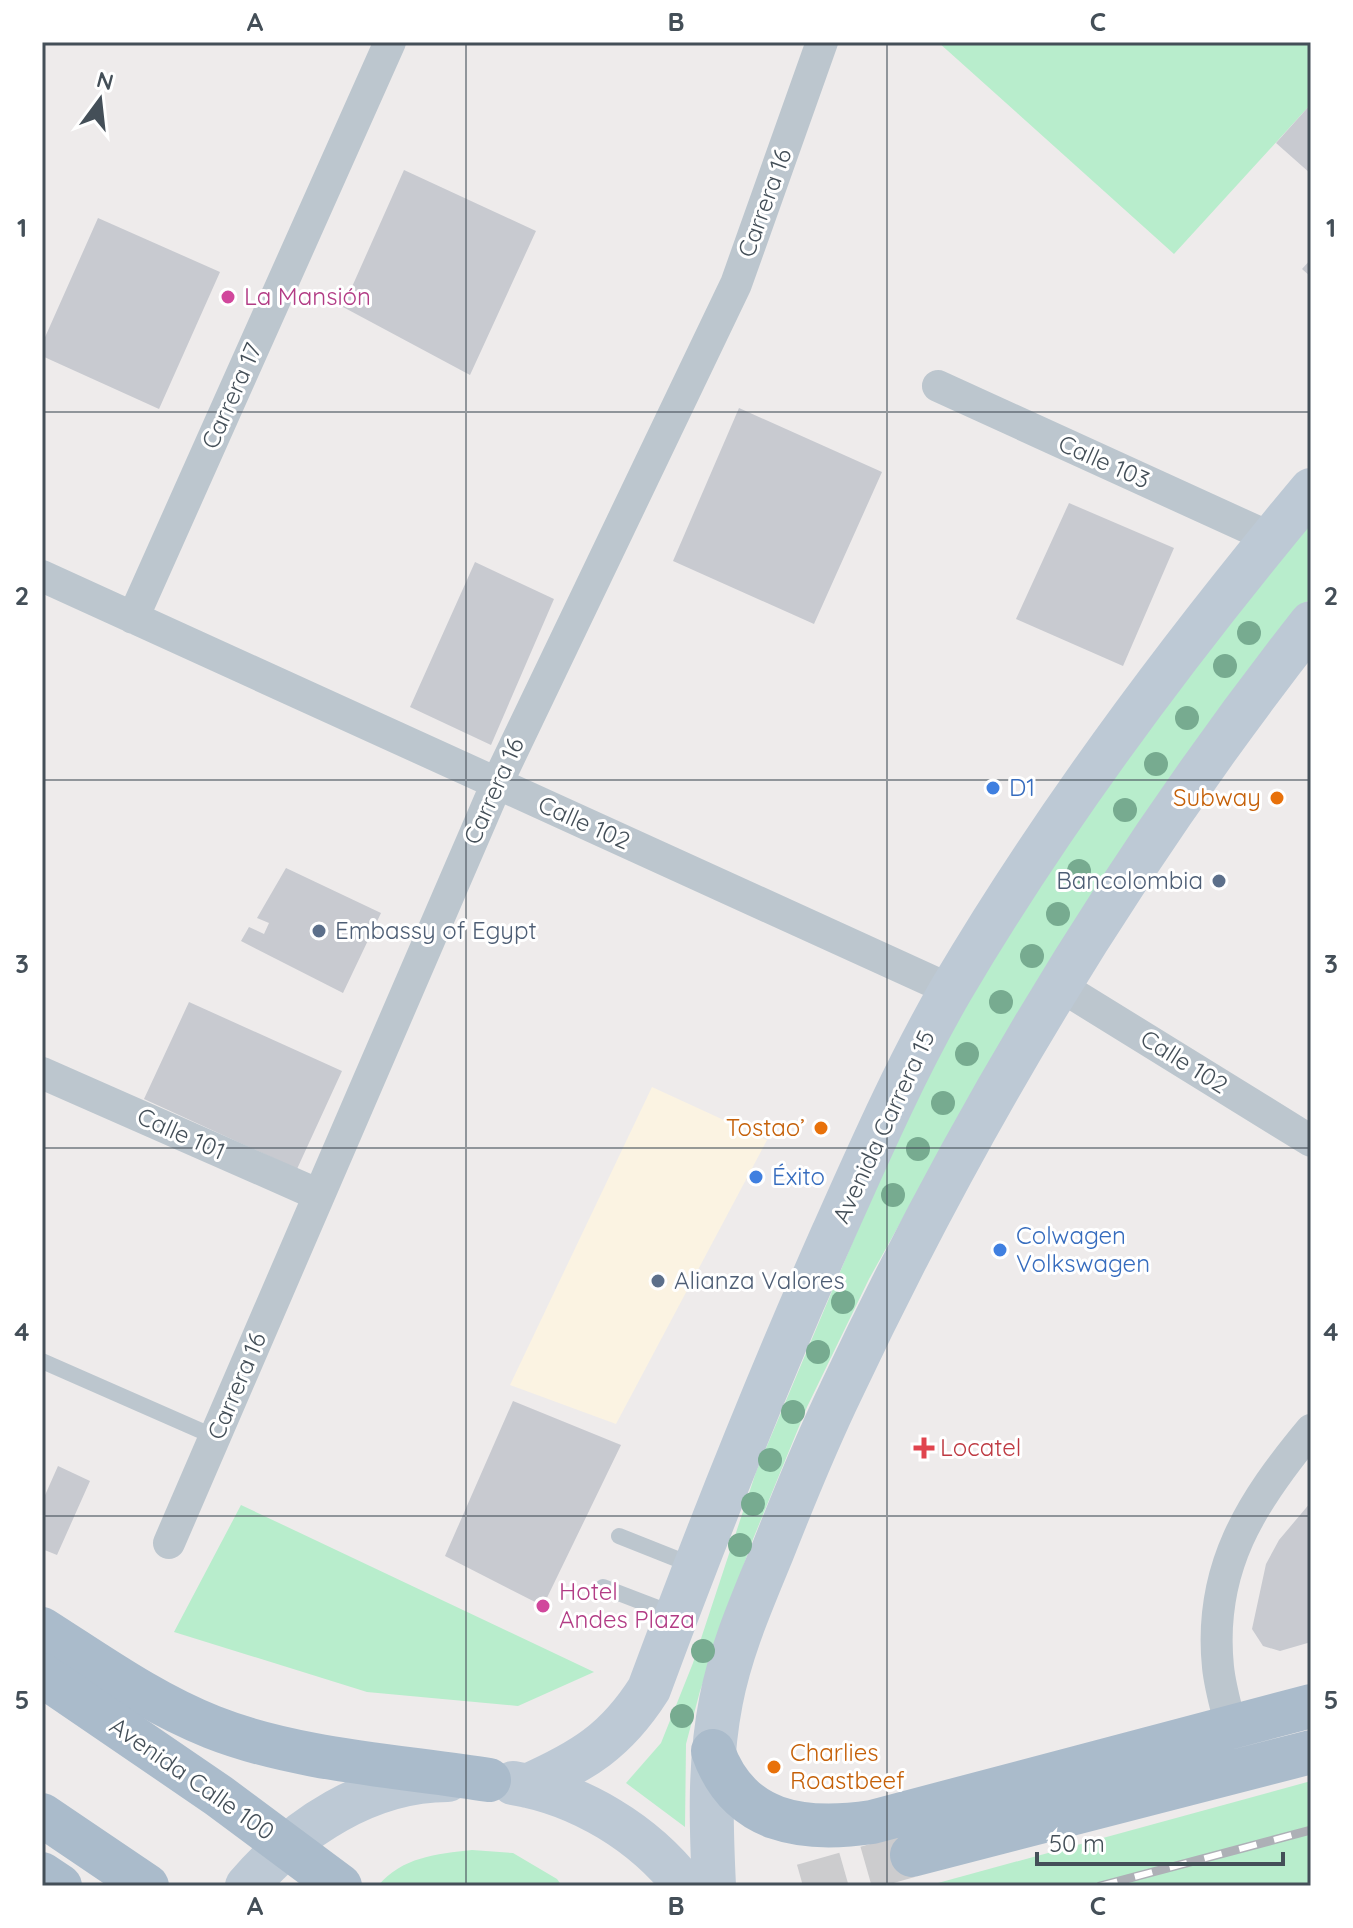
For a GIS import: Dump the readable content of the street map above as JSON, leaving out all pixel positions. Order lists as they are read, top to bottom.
{
  "streets": {
    "main road": ["Avenida Carrera 15", "Avenida Calle 100"],
    "street": [
      "Carrera 16",
      "Carrera 17",
      "Calle 103",
      "Calle 102",
      "Calle 101"
    ]
  },
  "crossings": [
    ["Carrera 16", "Calle 102"],
    ["Carrera 16", "Calle 101"],
    ["Carrera 17", "Calle 102"],
    ["Calle 103", "Avenida Carrera 15"],
    ["Calle 102", "Avenida Carrera 15"]
  ],
  "places": {
    "other": [
      "La Mansión",
      "D1",
      "Subway",
      "Bancolombia",
      "Embassy of Egypt",
      "Tostao’",
      "Éxito",
      "Colwagen Volkswagen",
      "Alianza Valores",
      "Hotel Andes Plaza",
      "Charlies Roastbeef"
    ],
    "health": ["Locatel"]
  },
  "scale_bar": "50 m",
  "north": "top",
  "grid": {
    "columns": ["A", "B", "C"],
    "rows": [
      "1",
      "2",
      "3",
      "4",
      "5"
    ]
  }
}
